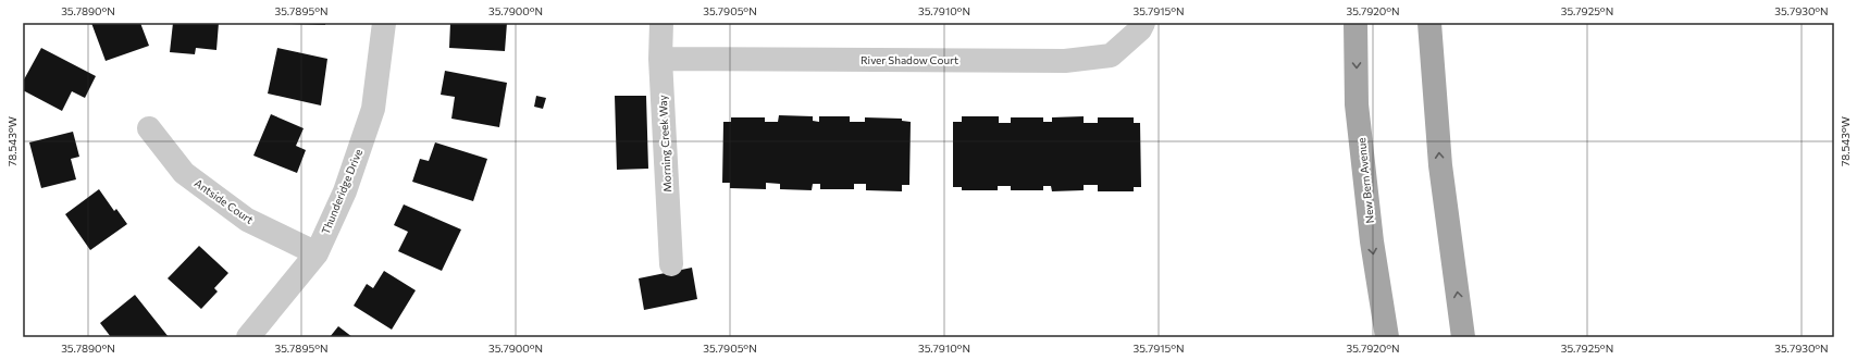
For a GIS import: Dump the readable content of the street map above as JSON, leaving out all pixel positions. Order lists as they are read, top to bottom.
{
  "streets": {
    "main road": ["New Bern Avenue"],
    "street": [
      "River Shadow Court",
      "Morning Creek Way",
      "Thunderidge Drive",
      "Antside Court"
    ]
  },
  "crossings": [
    ["River Shadow Court", "Morning Creek Way"],
    ["Thunderidge Drive", "Antside Court"]
  ],
  "coordinates": [
    "35.7890°N",
    "35.7895°N",
    "35.7900°N",
    "35.7905°N",
    "35.7910°N",
    "35.7915°N",
    "35.7920°N",
    "35.7925°N",
    "35.7930°N",
    "78.543°W"
  ]
}
